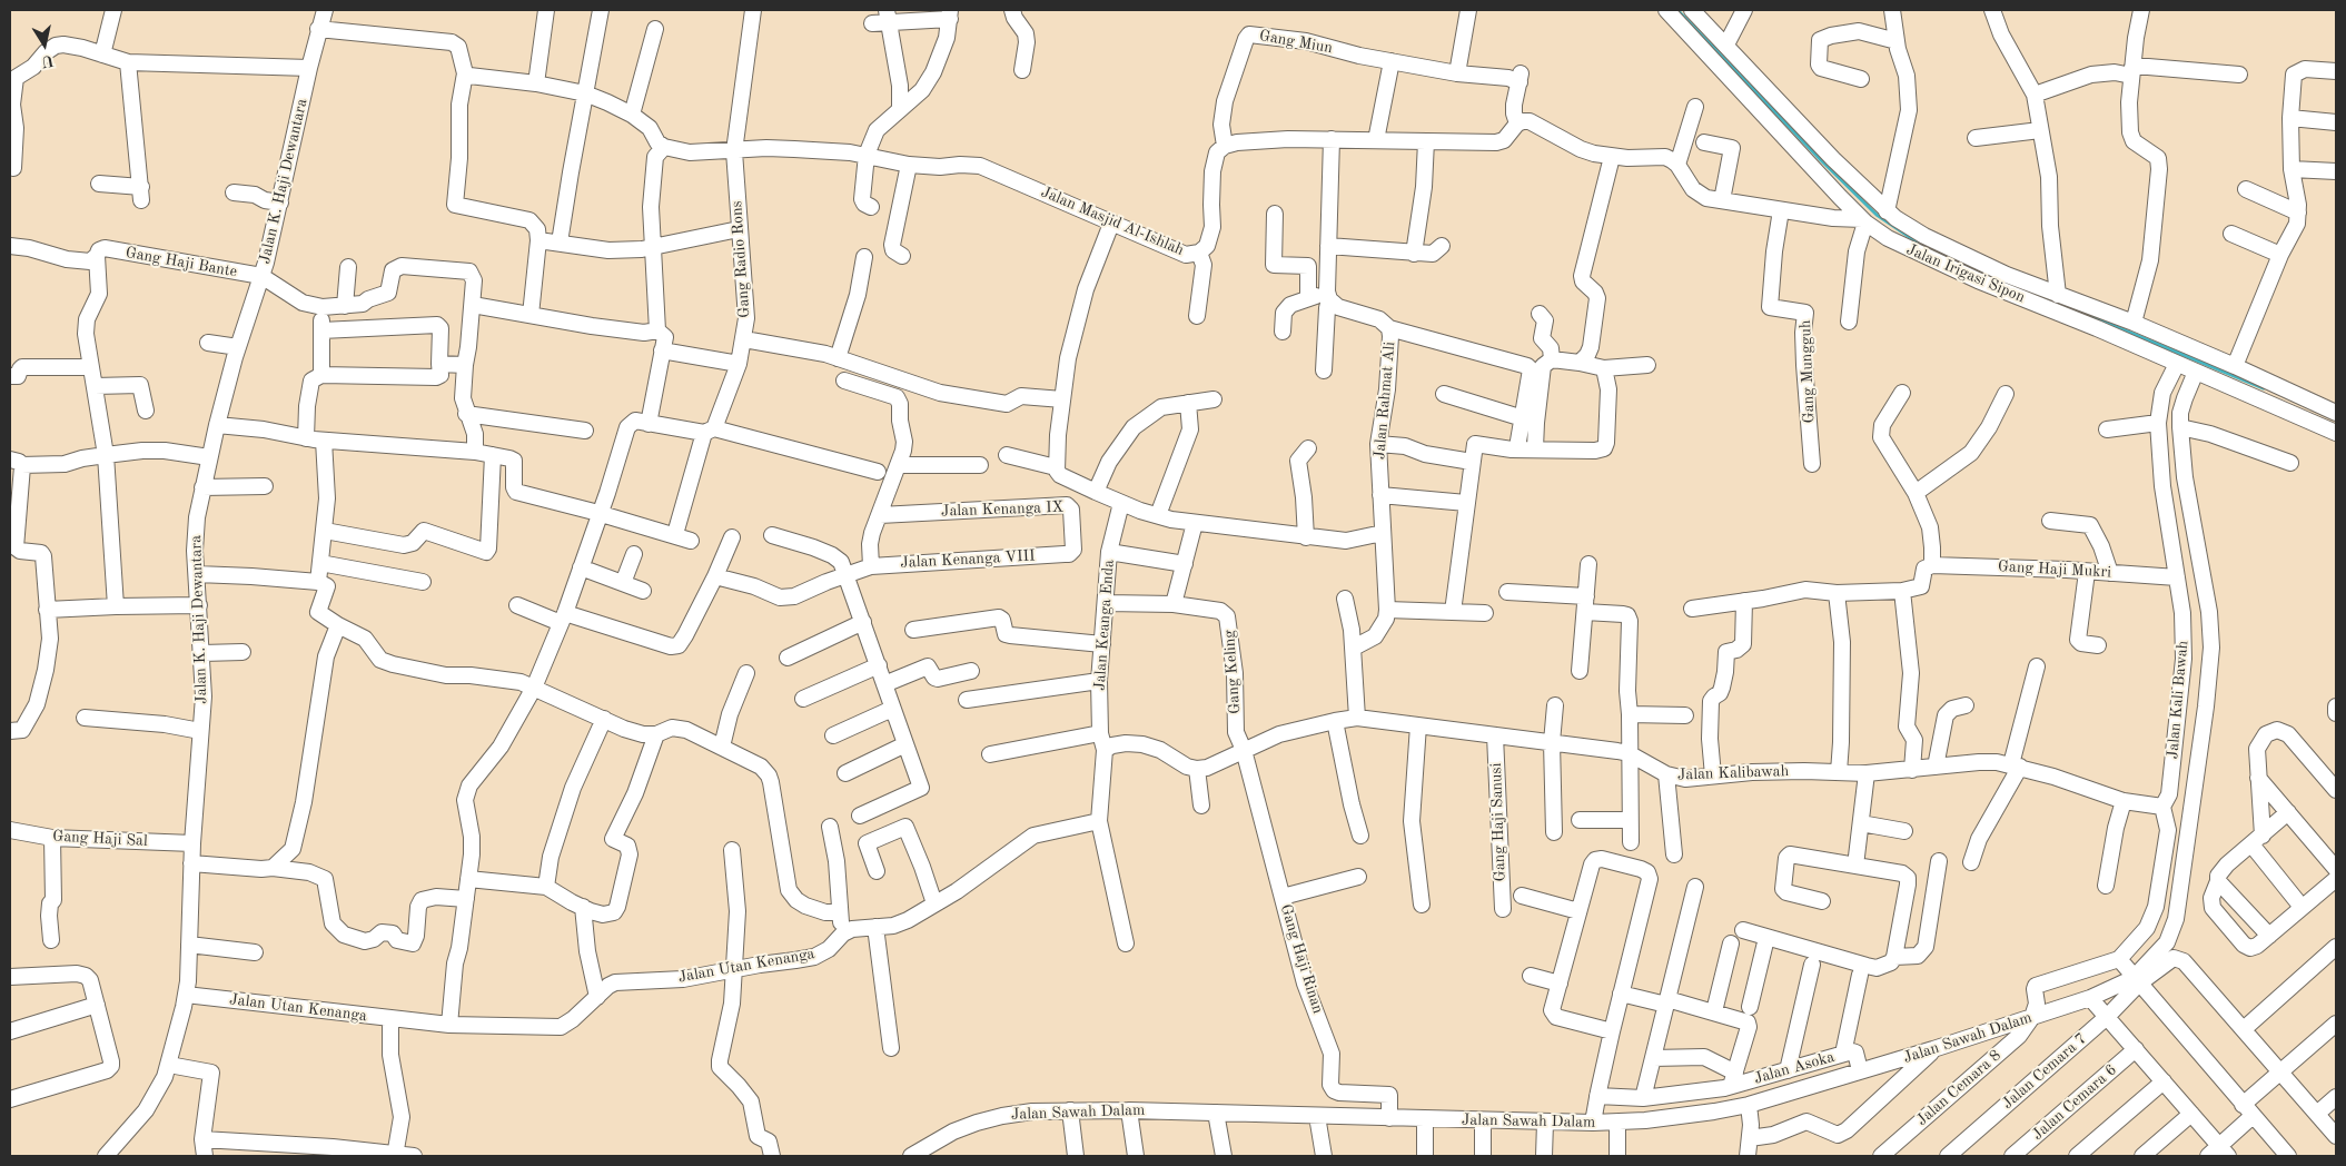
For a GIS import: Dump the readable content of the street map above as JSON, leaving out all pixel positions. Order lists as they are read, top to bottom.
{
  "streets": {
    "street": [
      "Gang Miun",
      "Jalan K. Haji Dewantara",
      "Jalan Masjid Al-Ishlah",
      "Gang Radio Rons",
      "Gang Haji Bante",
      "Jalan Irigasi Sipon",
      "Gang Mungguh",
      "Jalan Rahmat Ali",
      "Jalan Kenanga IX",
      "Jalan Kenanga VIII",
      "Gang Haji Mukri",
      "Jalan Keanga Enda",
      "Gang Keling",
      "Jalan Kali Bawah",
      "Jalan Kalibawah",
      "Gang Haji Sanusi",
      "Gang Haji Sal",
      "Gang Haji Rinan",
      "Jalan Utan Kenanga",
      "Jalan Sawah Dalam",
      "Jalan Asoka",
      "Jalan Cemara 7",
      "Jalan Cemara 8",
      "Jalan Cemara 6"
    ]
  },
  "crossings": [
    ["Gang Miun", "Jalan Masjid Al-Ishlah"],
    ["Jalan K. Haji Dewantara", "Gang Haji Bante"],
    ["Jalan K. Haji Dewantara", "Gang Haji Sal"],
    ["Jalan K. Haji Dewantara", "Jalan Utan Kenanga"],
    ["Jalan Masjid Al-Ishlah", "Gang Radio Rons"],
    ["Jalan Irigasi Sipon", "Jalan Kali Bawah"],
    ["Jalan Kenanga IX", "Jalan Kenanga VIII"],
    ["Gang Haji Mukri", "Jalan Kali Bawah"],
    ["Jalan Keanga Enda", "Gang Keling"],
    ["Gang Keling", "Jalan Kalibawah"],
    ["Gang Keling", "Gang Haji Rinan"],
    ["Jalan Kali Bawah", "Jalan Kalibawah"],
    ["Jalan Kali Bawah", "Jalan Sawah Dalam"],
    ["Jalan Kali Bawah", "Jalan Cemara 7"],
    ["Jalan Kalibawah", "Gang Haji Sanusi"],
    ["Jalan Kalibawah", "Gang Haji Rinan"],
    ["Gang Haji Rinan", "Jalan Sawah Dalam"],
    ["Jalan Sawah Dalam", "Jalan Asoka"],
    ["Jalan Sawah Dalam", "Jalan Cemara 7"],
    ["Jalan Sawah Dalam", "Jalan Cemara 8"]
  ],
  "north": "bottom"
}
